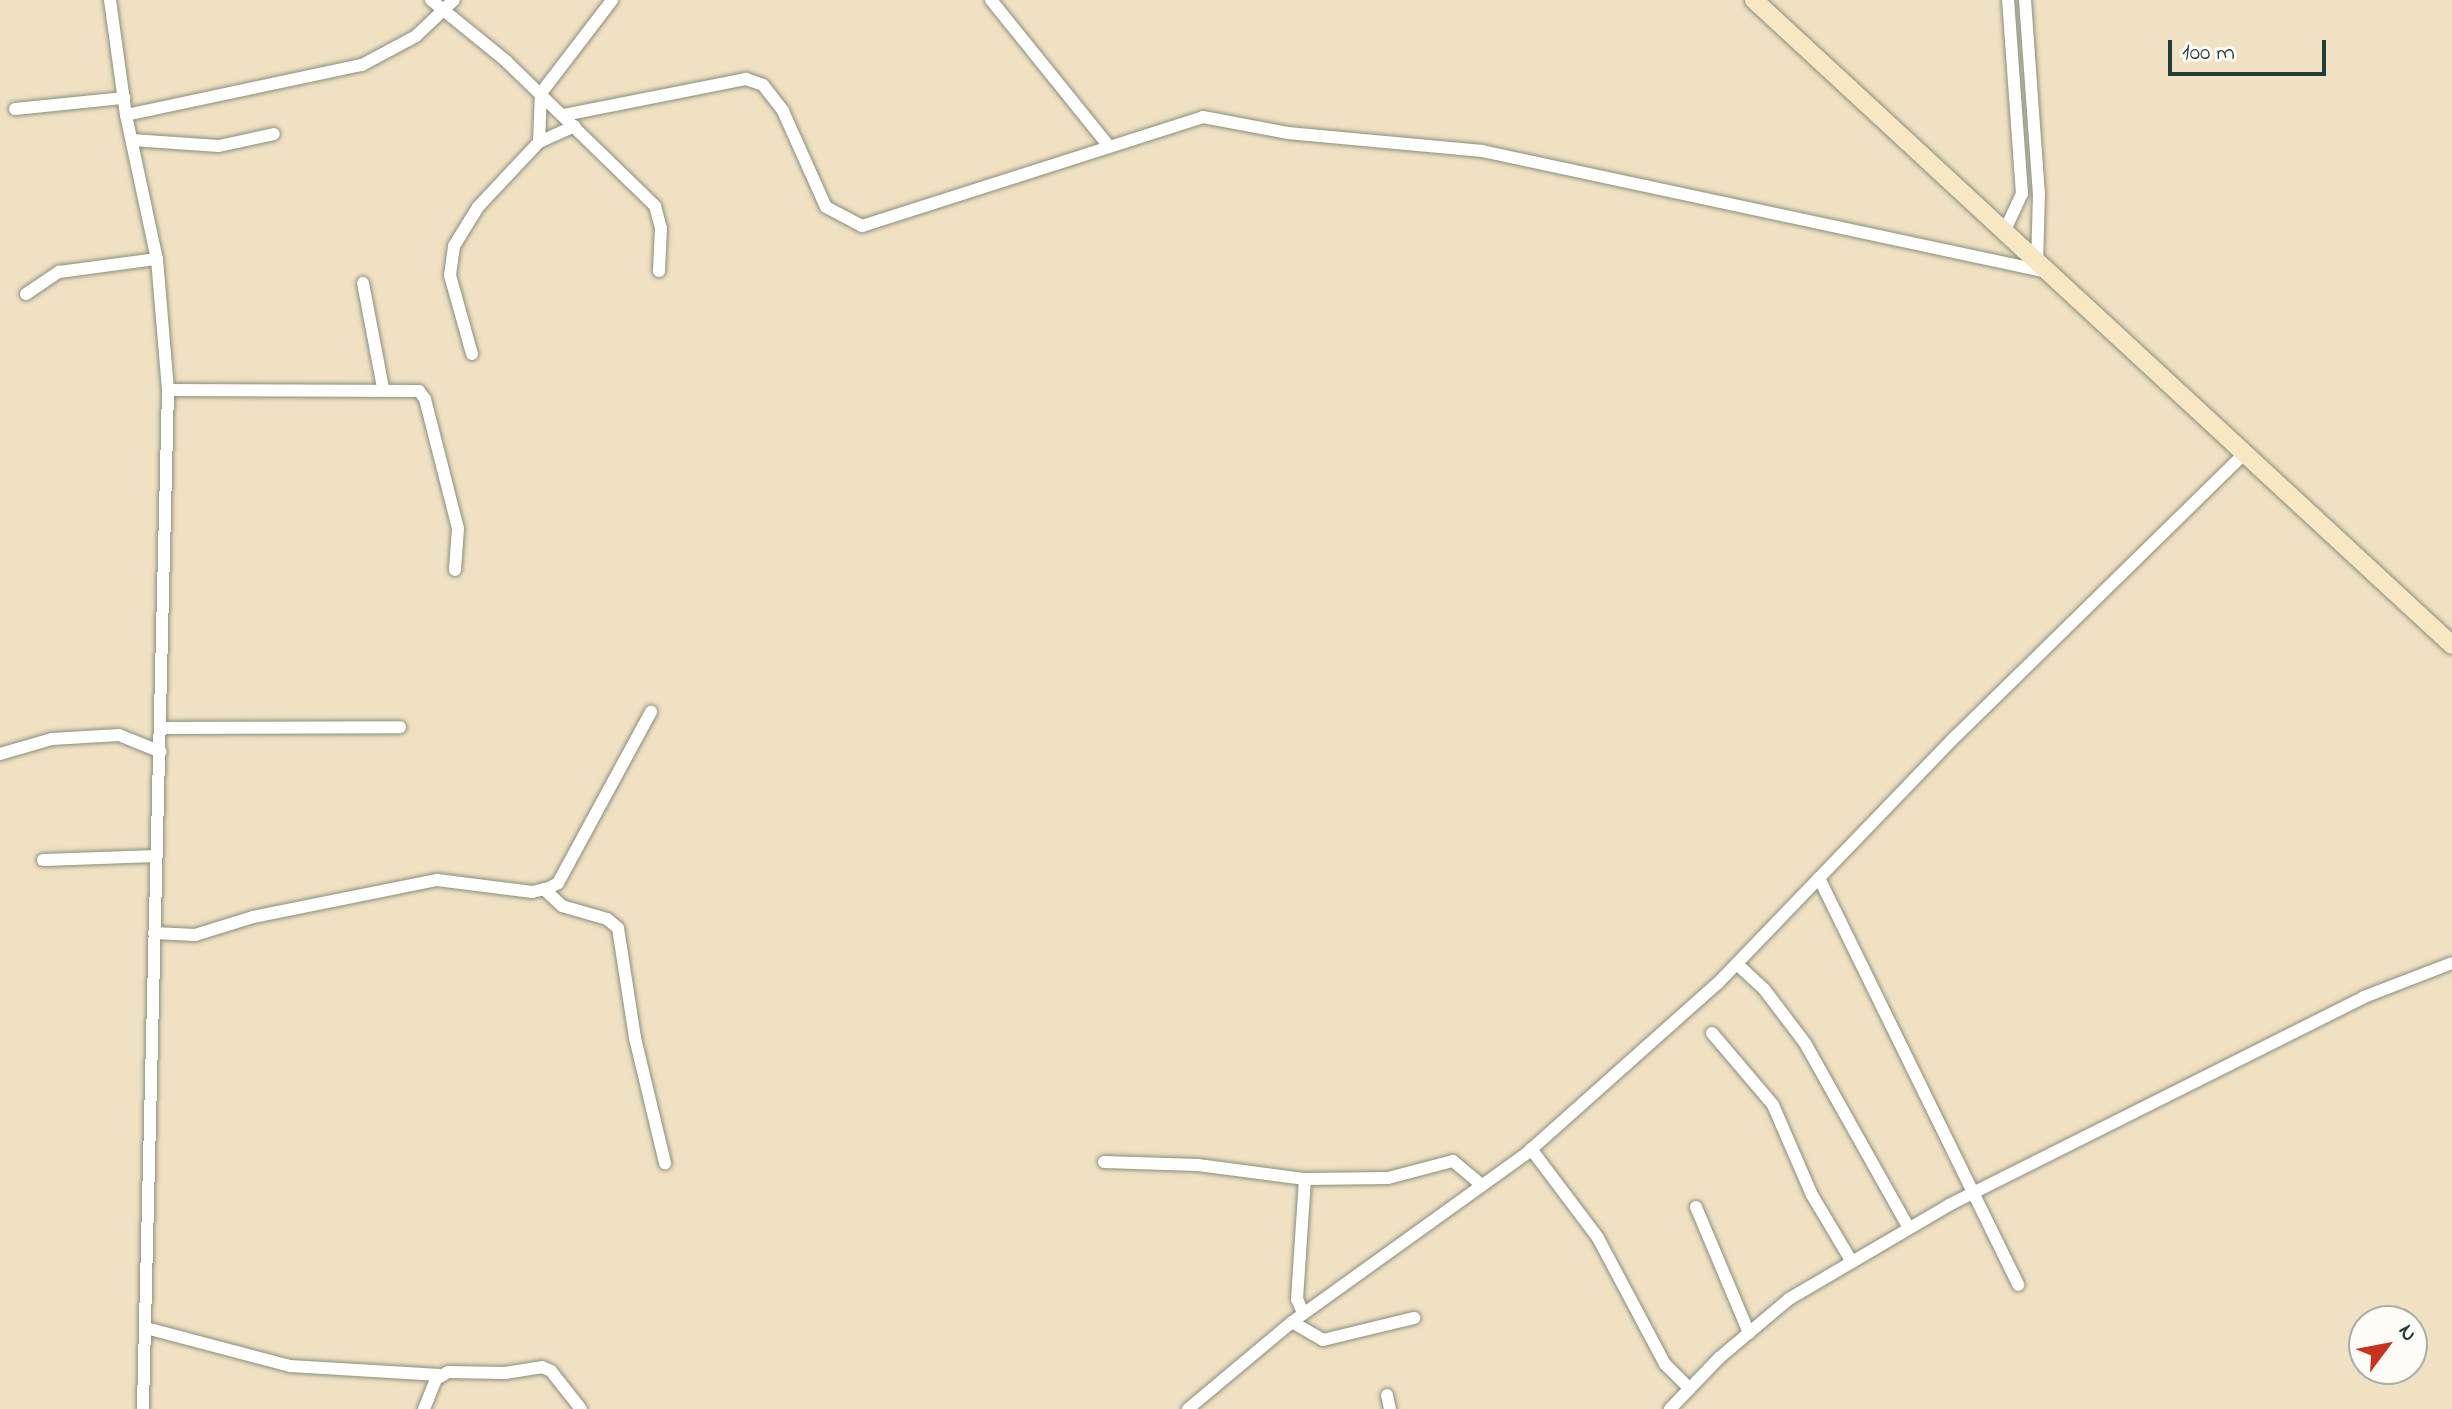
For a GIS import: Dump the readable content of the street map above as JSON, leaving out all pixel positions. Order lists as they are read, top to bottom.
{
  "scale_bar": "100 m",
  "north": "top right"
}
